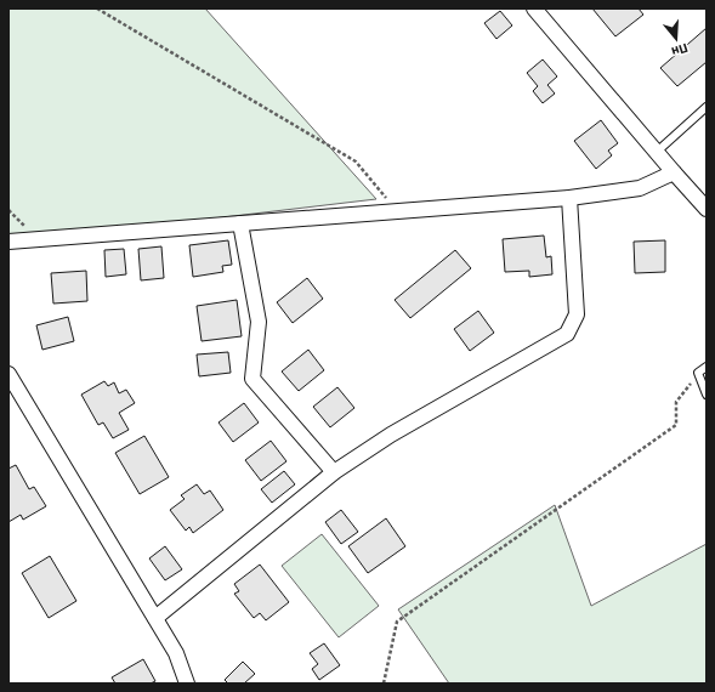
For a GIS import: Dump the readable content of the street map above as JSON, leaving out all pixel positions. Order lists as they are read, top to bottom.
{
  "north": "bottom"
}
